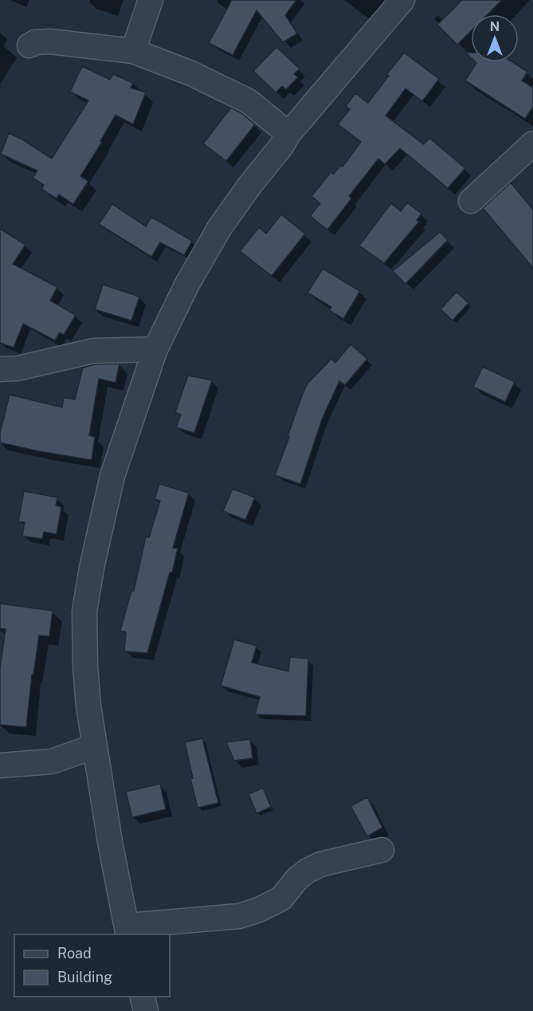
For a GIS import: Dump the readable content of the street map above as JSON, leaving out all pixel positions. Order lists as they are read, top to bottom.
{
  "legend": ["Road", "Building"],
  "north": "top"
}
